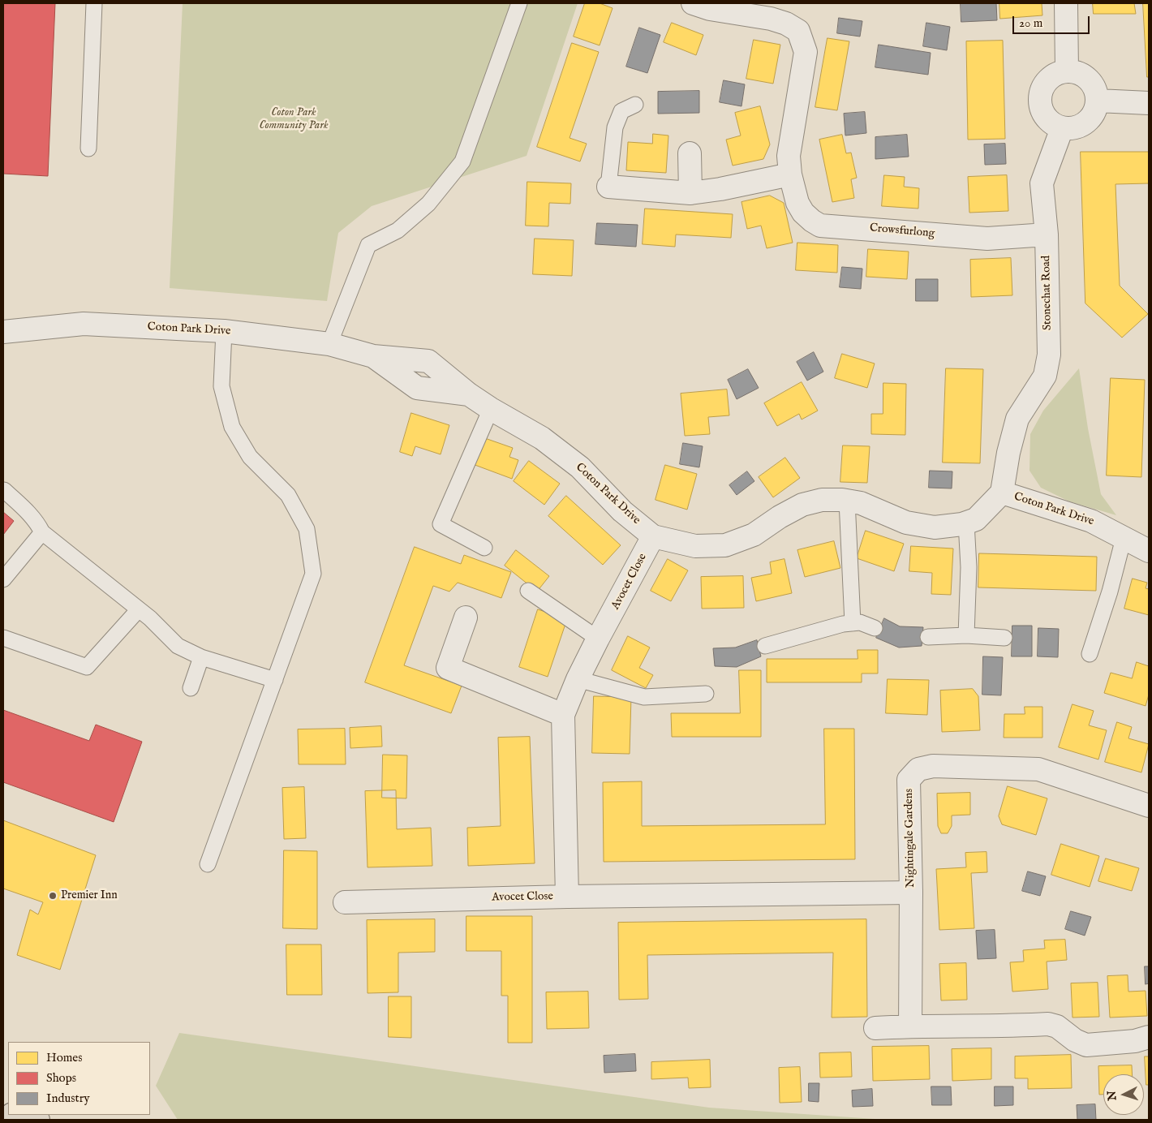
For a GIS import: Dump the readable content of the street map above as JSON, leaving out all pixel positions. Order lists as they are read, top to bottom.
{
  "streets": {
    "street": [
      "Crowsfurlong",
      "Stonechat Road",
      "Coton Park Drive",
      "Avocet Close",
      "Nightingale Gardens"
    ]
  },
  "crossings": [
    ["Crowsfurlong", "Stonechat Road"],
    ["Stonechat Road", "Coton Park Drive"],
    ["Coton Park Drive", "Avocet Close"]
  ],
  "parks": ["Coton Park Community Park"],
  "places": ["Premier Inn"],
  "legend": ["Homes", "Shops", "Industry"],
  "scale_bar": "20 m",
  "north": "left"
}
